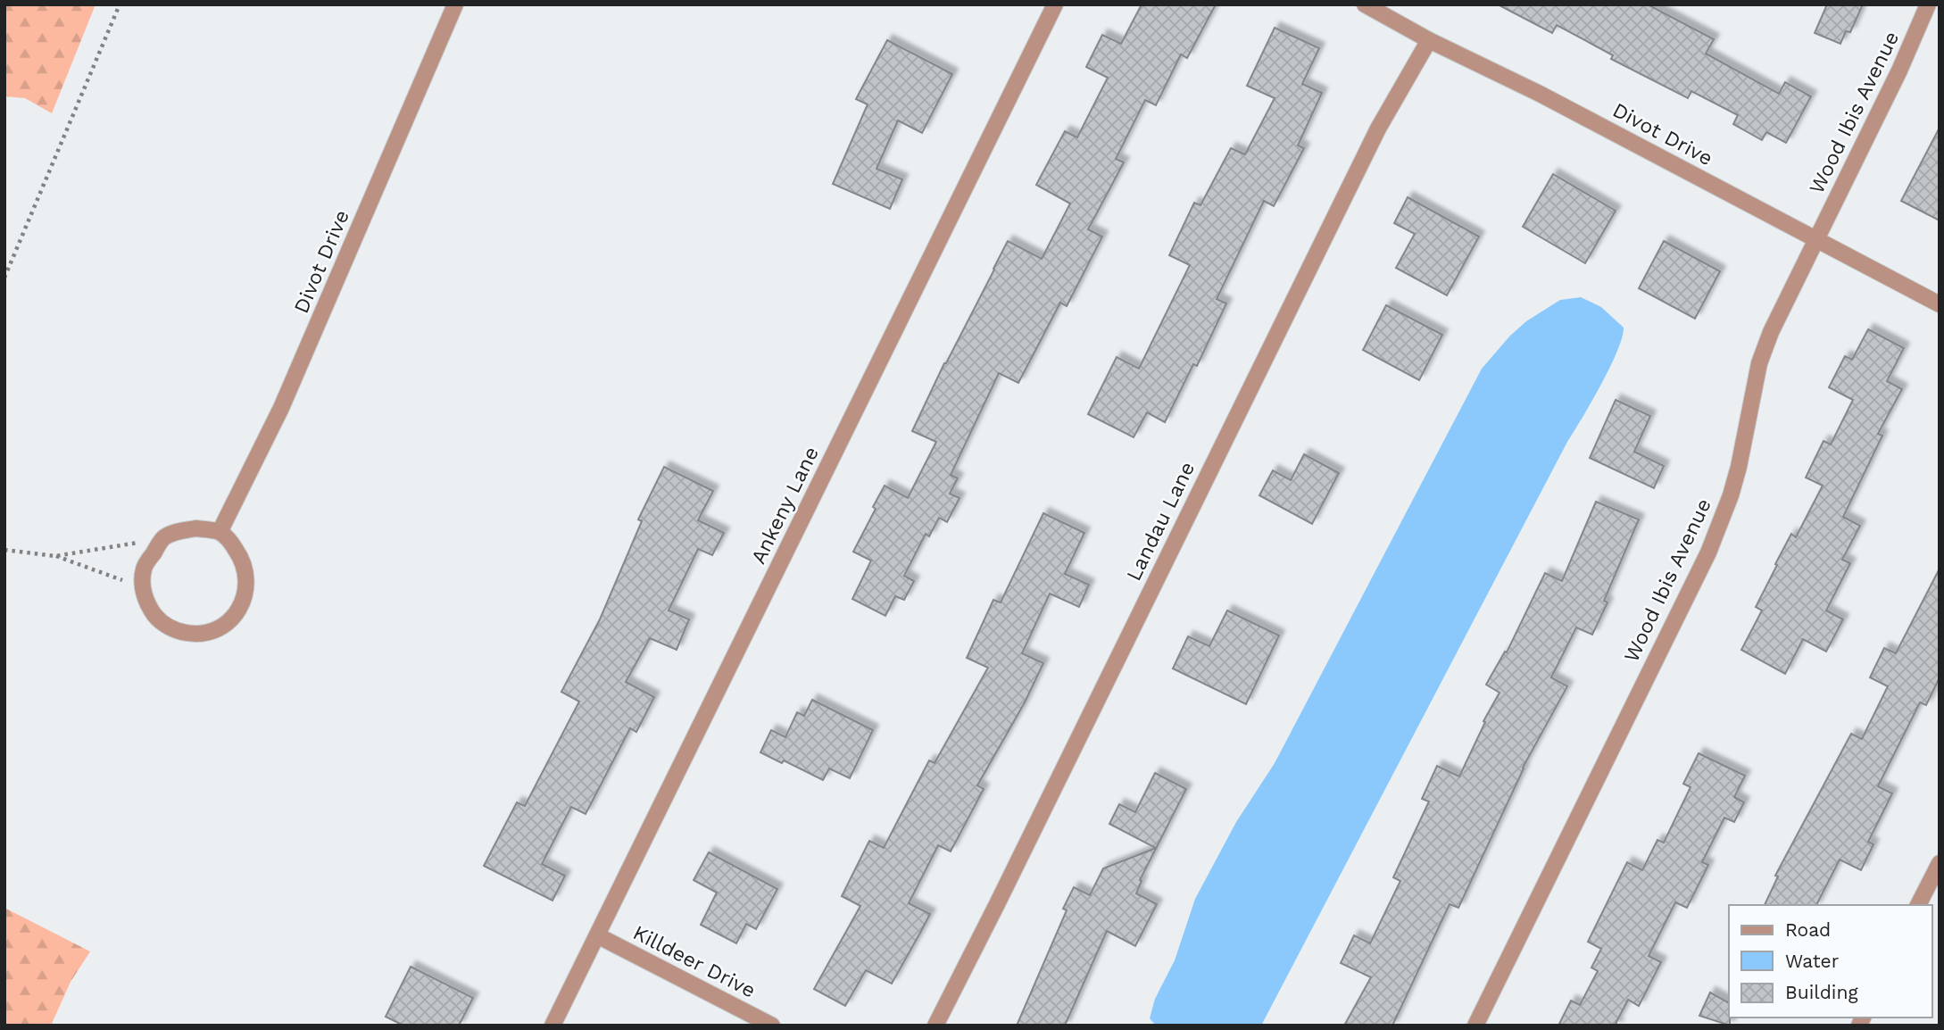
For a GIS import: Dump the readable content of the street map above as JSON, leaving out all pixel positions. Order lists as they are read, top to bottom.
{
  "streets": {
    "street": [
      "Wood Ibis Avenue",
      "Divot Drive",
      "Ankeny Lane",
      "Landau Lane",
      "Killdeer Drive"
    ]
  },
  "crossings": [
    ["Wood Ibis Avenue", "Divot Drive"],
    ["Divot Drive", "Landau Lane"],
    ["Ankeny Lane", "Killdeer Drive"]
  ],
  "legend": ["Road", "Water", "Building"]
}
